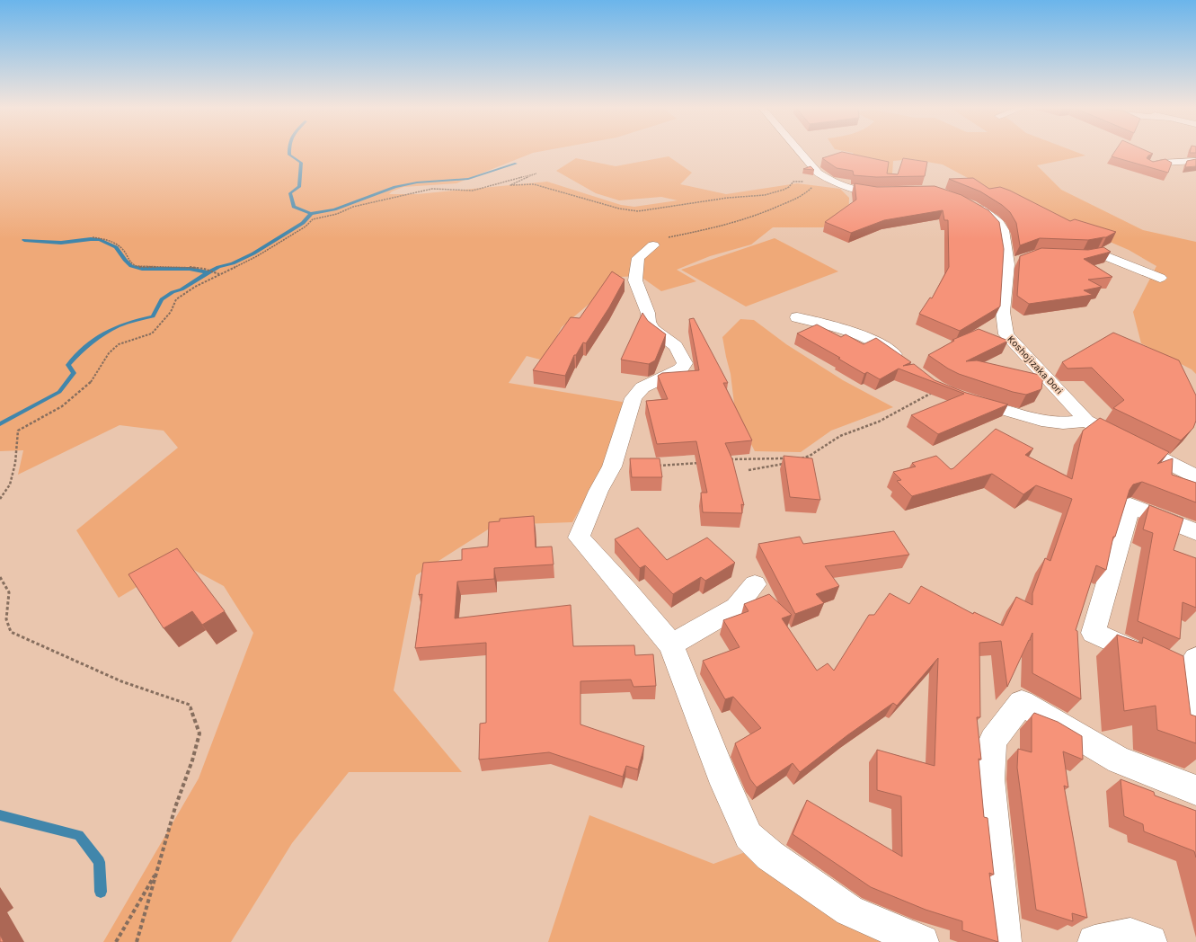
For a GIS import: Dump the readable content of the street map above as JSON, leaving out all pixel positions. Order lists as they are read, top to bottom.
{
  "streets": {
    "street": ["Koshojizaka Dori"]
  }
}
